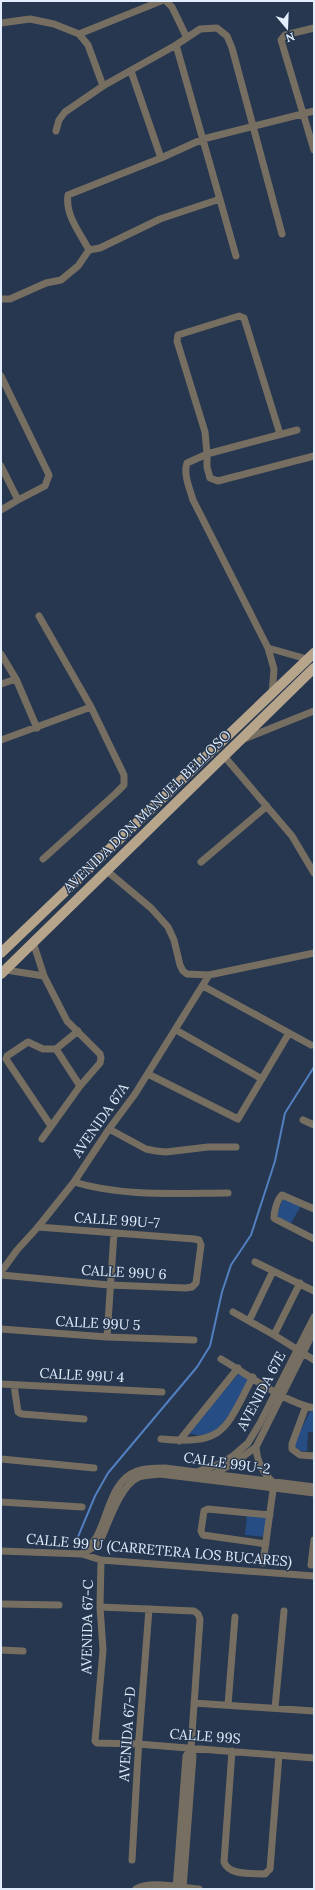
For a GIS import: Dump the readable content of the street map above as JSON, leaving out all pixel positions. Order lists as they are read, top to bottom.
{
  "streets": {
    "main road": ["AVENIDA DON MANUEL BELLOSO"],
    "street": [
      "AVENIDA 67A",
      "CALLE 99U-7",
      "CALLE 99U 6",
      "CALLE 99U 5",
      "CALLE 99U 4",
      "AVENIDA 67E",
      "CALLE 99U-2",
      "CALLE 99 U (CARRETERA LOS BUCARES)",
      "AVENIDA 67-C",
      "AVENIDA 67-D",
      "CALLE 99S"
    ]
  },
  "crossings": [
    ["AVENIDA 67A", "CALLE 99U-7"],
    ["AVENIDA 67A", "CALLE 99U 6"],
    ["CALLE 99U-7", "CALLE 99U 6"],
    ["AVENIDA 67E", "CALLE 99U-2"],
    ["CALLE 99U-2", "CALLE 99 U (CARRETERA LOS BUCARES)"],
    ["CALLE 99 U (CARRETERA LOS BUCARES)", "AVENIDA 67-C"],
    ["AVENIDA 67-C", "CALLE 99S"],
    ["AVENIDA 67-D", "CALLE 99S"]
  ],
  "north": "bottom"
}
